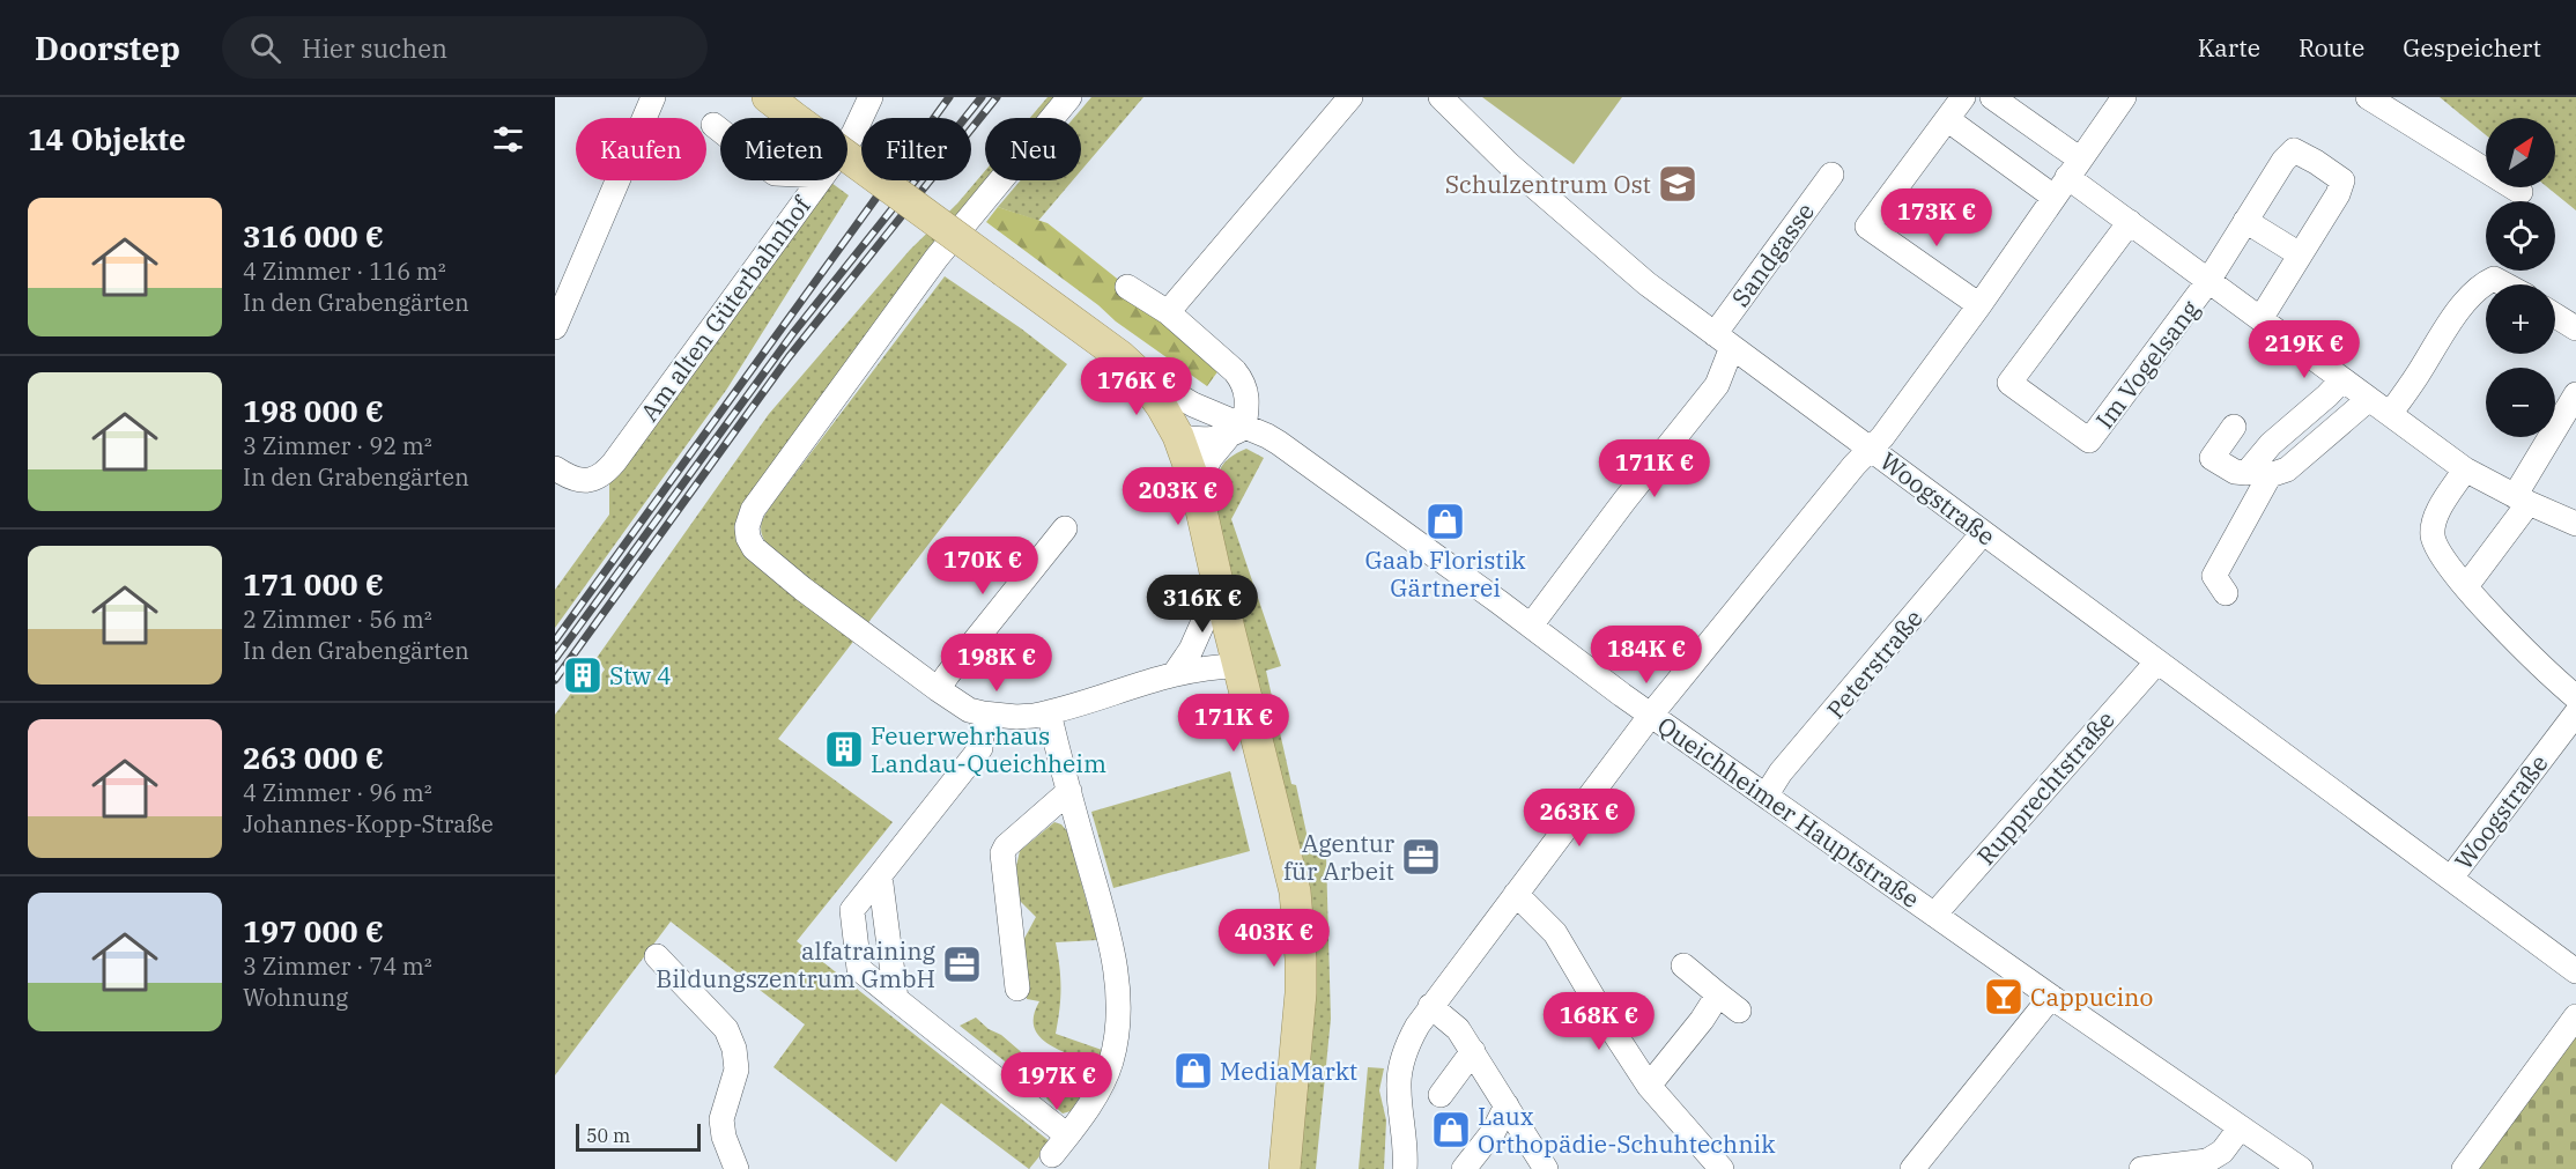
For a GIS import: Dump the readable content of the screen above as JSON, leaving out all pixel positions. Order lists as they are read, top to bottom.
{
  "streets": {
    "street": [
      "Sandgasse",
      "Am alten Güterbahnhof",
      "Im Vogelsang",
      "Woogstraße",
      "Peterstraße",
      "Rupprechtstraße",
      "Queichheimer Hauptstraße"
    ]
  },
  "crossings": [
    ["Sandgasse", "Woogstraße"],
    ["Sandgasse", "Queichheimer Hauptstraße"],
    ["Woogstraße", "Peterstraße"],
    ["Woogstraße", "Rupprechtstraße"],
    ["Peterstraße", "Queichheimer Hauptstraße"],
    ["Rupprechtstraße", "Queichheimer Hauptstraße"]
  ],
  "places": {
    "school or university": ["Schulzentrum Ost"],
    "shop": ["Gaab Floristik Gärtnerei", "MediaMarkt", "Laux Orthopädie-Schuhtechnik"],
    "building": ["Stw 4", "Feuerwehrhaus Landau-Queichheim"],
    "office": ["Agentur für Arbeit", "alfatraining Bildungszentrum GmbH"],
    "bar": ["Cappucino"]
  },
  "scale_bar": "50 m",
  "north": "top right",
  "page": {
    "header": "Doorstep",
    "search": "Hier suchen",
    "nav": ["Karte", "Route", "Gespeichert"],
    "heading": "14 Objekte",
    "map_buttons": ["+", "−"],
    "chip": [
      "Kaufen",
      "Mieten",
      "Filter",
      "Neu"
    ],
    "list": [
      {
        "name": "316 000 €",
        "note": "4 Zimmer · 116 m² · In den Grabengärten"
      },
      {
        "name": "198 000 €",
        "note": "3 Zimmer · 92 m² · In den Grabengärten"
      },
      {
        "name": "171 000 €",
        "note": "2 Zimmer · 56 m² · In den Grabengärten"
      },
      {
        "name": "263 000 €",
        "note": "4 Zimmer · 96 m² · Johannes-Kopp-Straße"
      },
      {
        "name": "197 000 €",
        "note": "3 Zimmer · 74 m² · Wohnung"
      }
    ],
    "price": [
      "173K €",
      "219K €",
      "176K €",
      "171K €",
      "203K €",
      "170K €",
      "316K €",
      "184K €",
      "198K €",
      "171K €",
      "263K €",
      "403K €",
      "168K €",
      "197K €"
    ],
    "scale": "50 m"
  }
}
